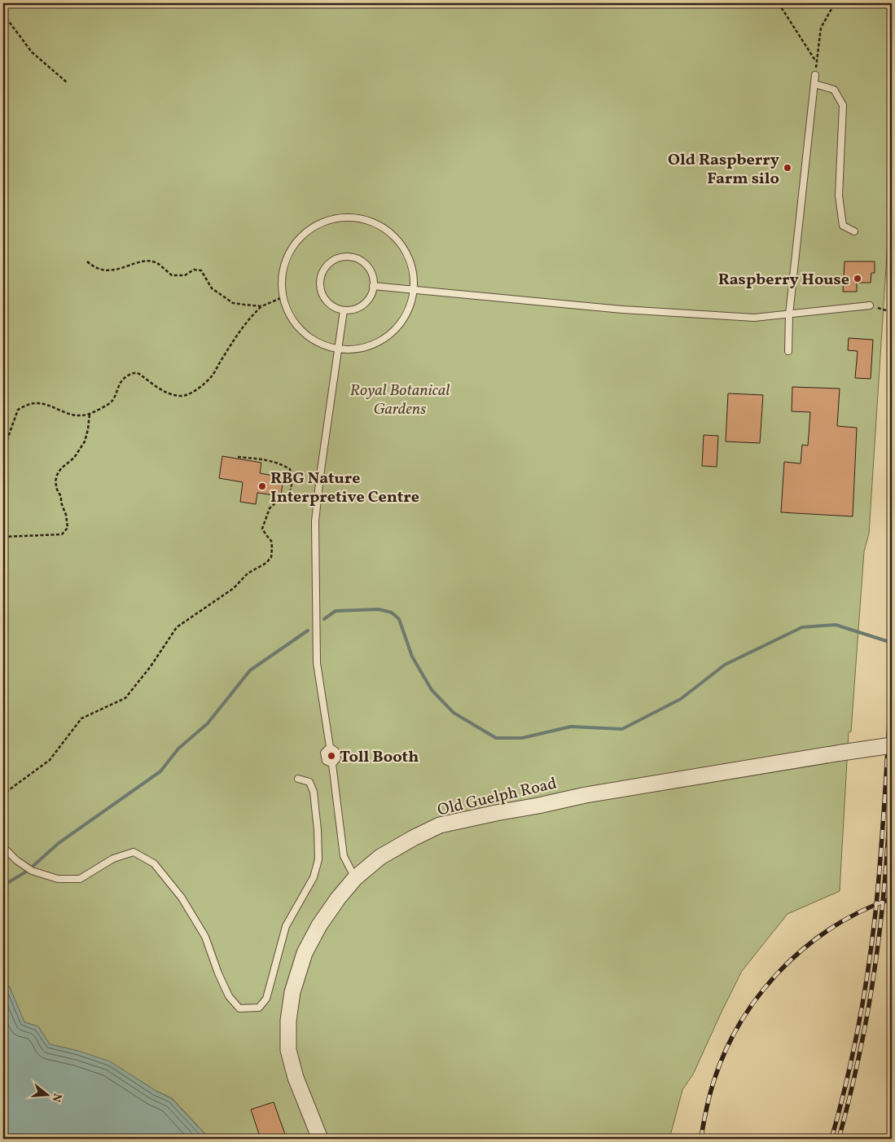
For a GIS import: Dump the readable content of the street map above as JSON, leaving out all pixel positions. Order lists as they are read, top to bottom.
{
  "streets": {
    "street": ["Old Guelph Road"]
  },
  "parks": ["Royal Botanical Gardens"],
  "places": [
    "Old Raspberry Farm silo",
    "Raspberry House",
    "RBG Nature Interpretive Centre",
    "Toll Booth"
  ],
  "north": "right"
}
